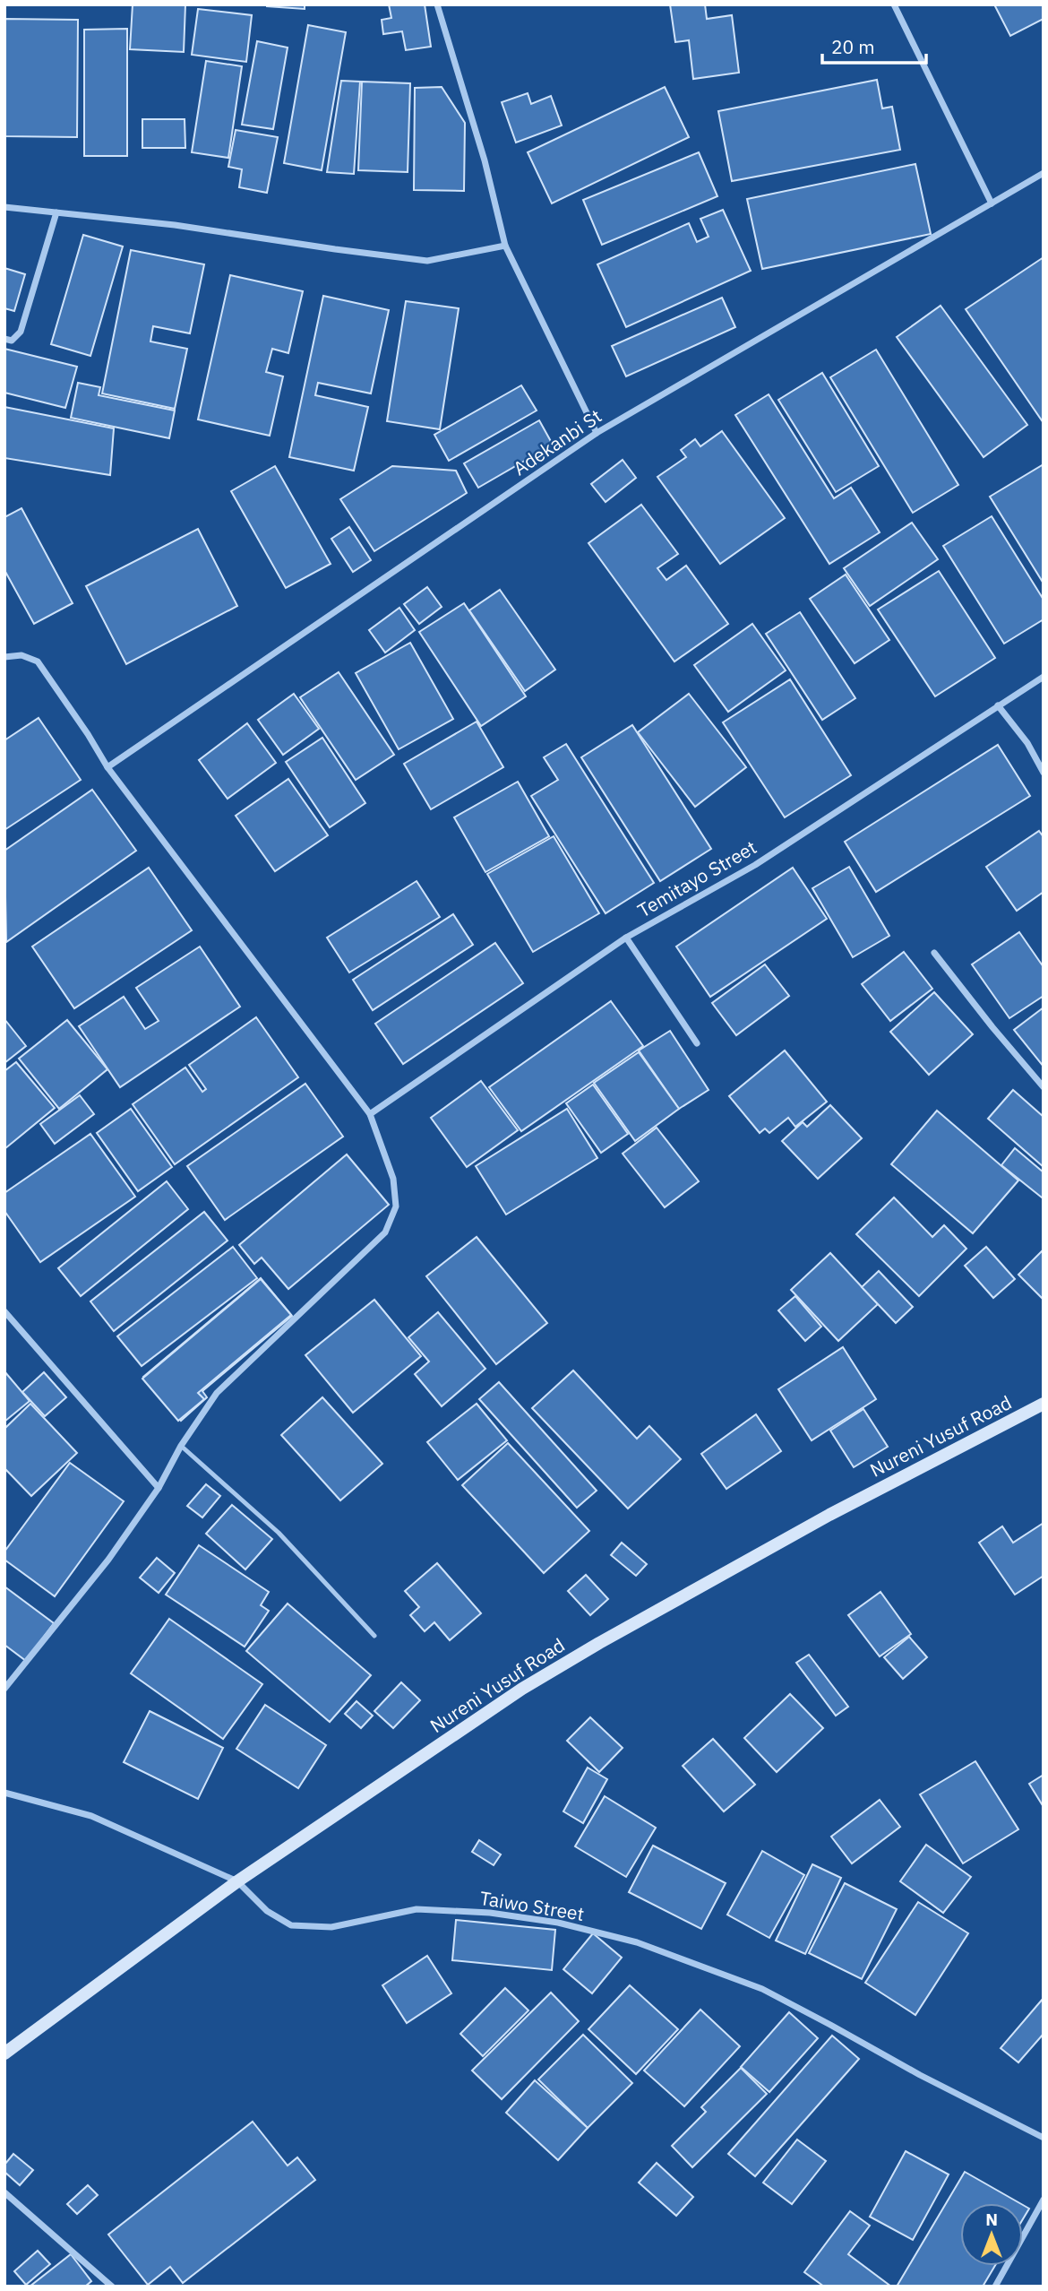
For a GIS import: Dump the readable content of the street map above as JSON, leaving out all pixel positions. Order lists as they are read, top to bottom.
{
  "streets": {
    "street": [
      "Adekanbi St",
      "Temitayo Street",
      "Nureni Yusuf Road",
      "Taiwo Street"
    ]
  },
  "crossings": [
    ["Nureni Yusuf Road", "Taiwo Street"]
  ],
  "scale_bar": "20 m",
  "north": "top"
}
